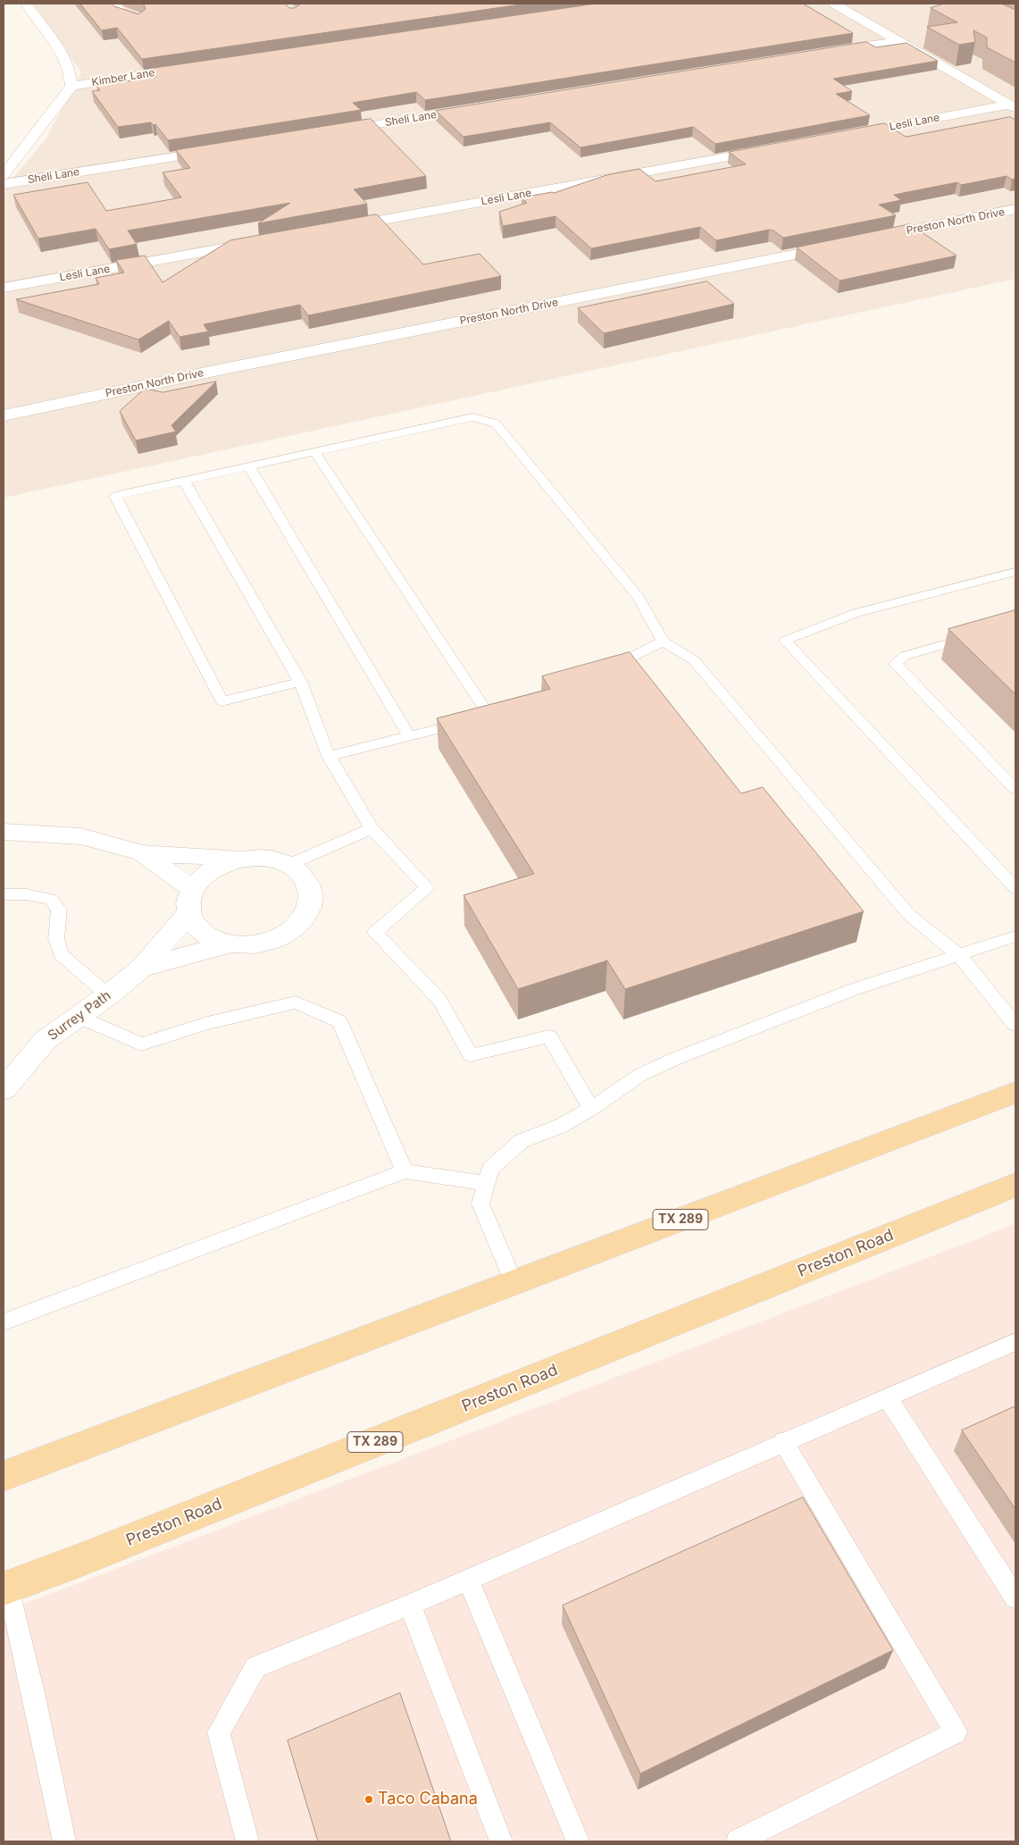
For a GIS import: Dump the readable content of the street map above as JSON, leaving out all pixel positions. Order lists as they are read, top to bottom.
{
  "streets": {
    "main road": ["TX 289", "Preston Road"],
    "street": [
      "Kimber Lane",
      "Sheli Lane",
      "Lesli Lane",
      "Preston North Drive",
      "Surrey Path"
    ]
  },
  "places": ["Taco Cabana"]
}
